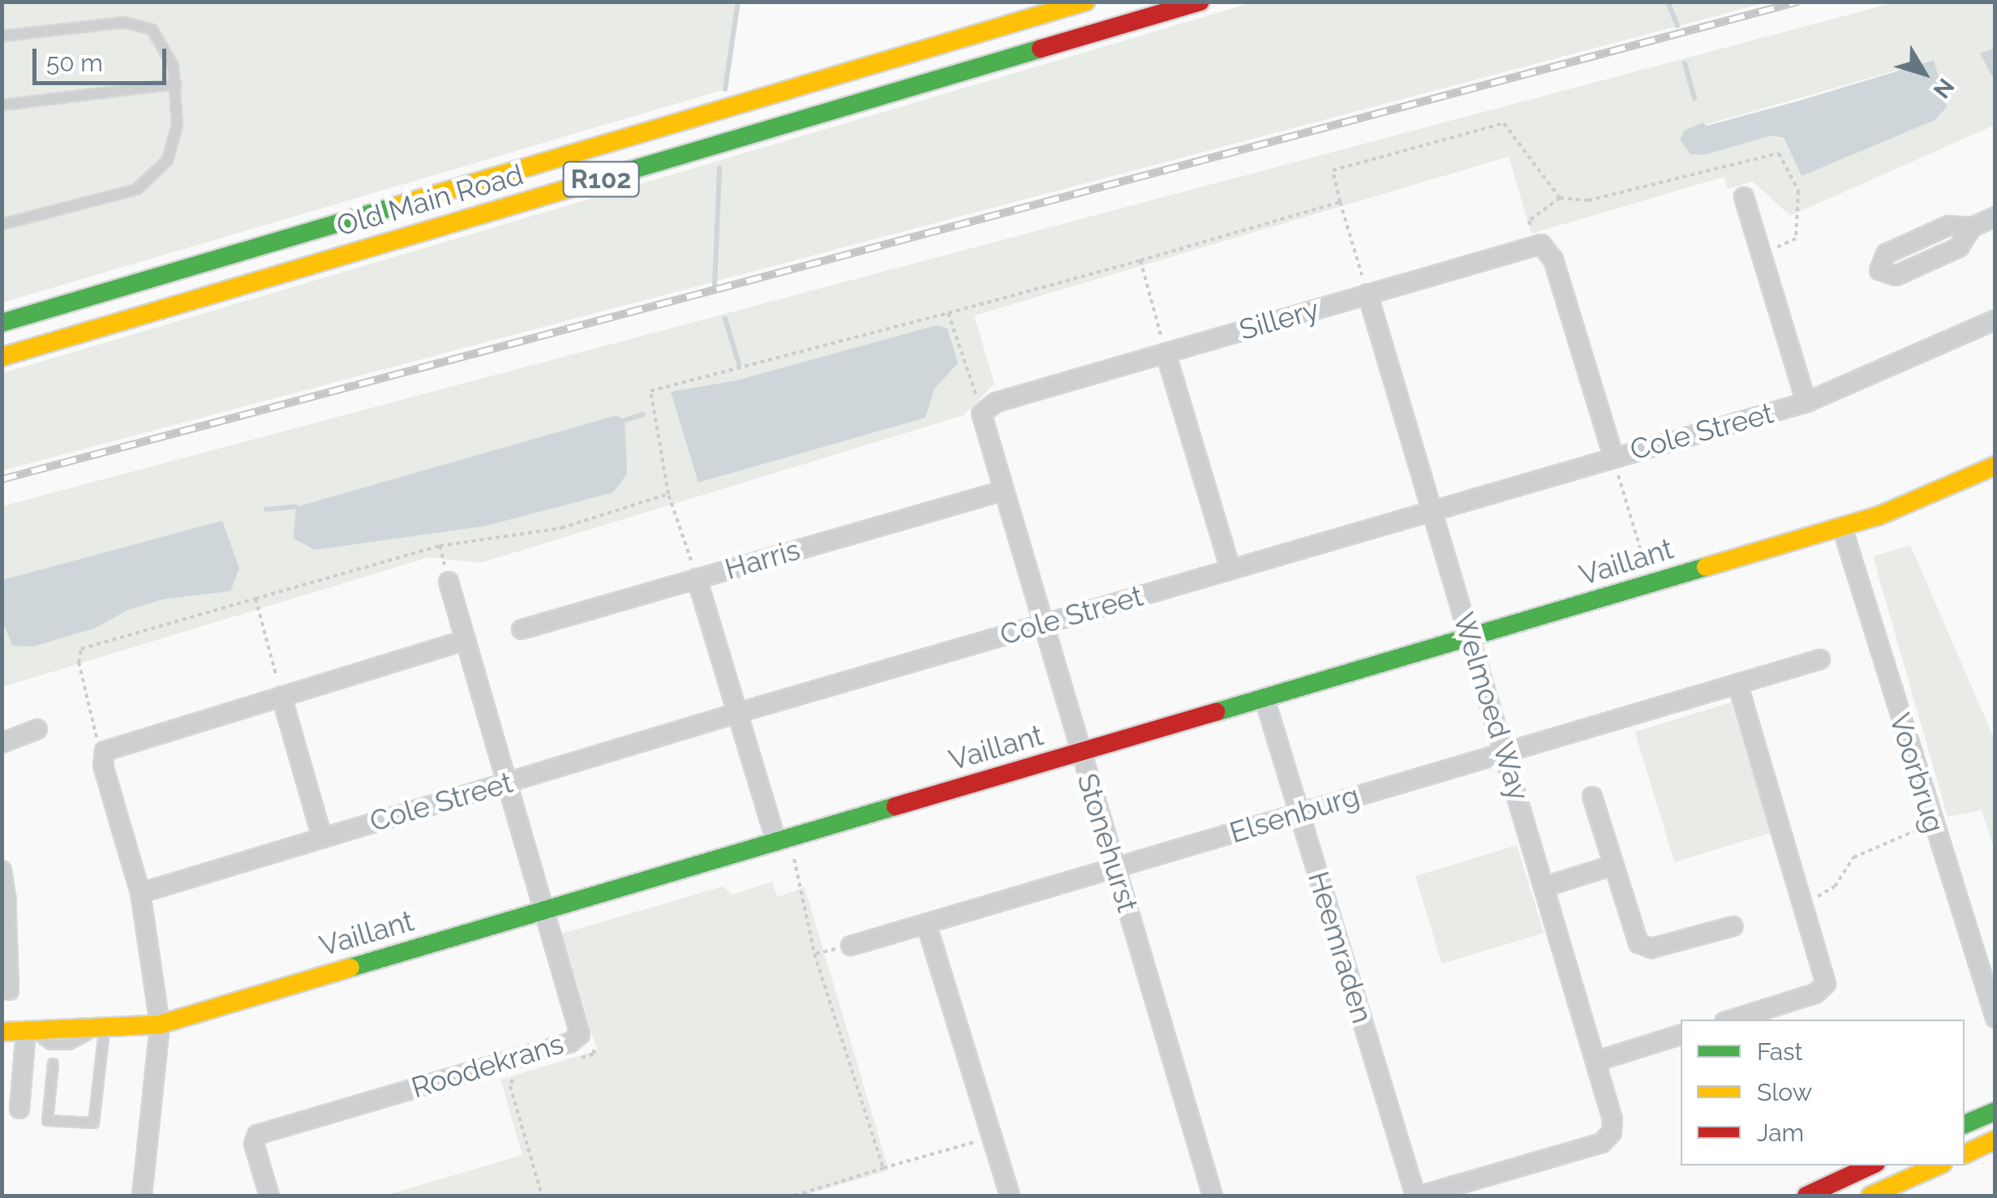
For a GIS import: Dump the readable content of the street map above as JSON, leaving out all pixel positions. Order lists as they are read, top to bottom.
{
  "streets": {
    "main road": ["R102", "Old Main Road", "Vaillant"],
    "street": [
      "Sillery",
      "Cole Street",
      "Harris",
      "Welmoed Way",
      "Voorbrug",
      "Elsenburg",
      "Stonehurst",
      "Heemraden",
      "Roodekrans"
    ]
  },
  "crossings": [
    ["Sillery", "Welmoed Way"],
    ["Sillery", "Stonehurst"],
    ["Cole Street", "Welmoed Way"],
    ["Cole Street", "Stonehurst"],
    ["Cole Street", "Roodekrans"],
    ["Harris", "Stonehurst"],
    ["Vaillant", "Welmoed Way"],
    ["Vaillant", "Voorbrug"],
    ["Vaillant", "Stonehurst"],
    ["Vaillant", "Heemraden"],
    ["Vaillant", "Roodekrans"],
    ["Welmoed Way", "Elsenburg"],
    ["Welmoed Way", "Heemraden"],
    ["Elsenburg", "Stonehurst"],
    ["Elsenburg", "Heemraden"]
  ],
  "legend": ["Fast", "Slow", "Jam"],
  "scale_bar": "50 m",
  "north": "bottom right"
}
